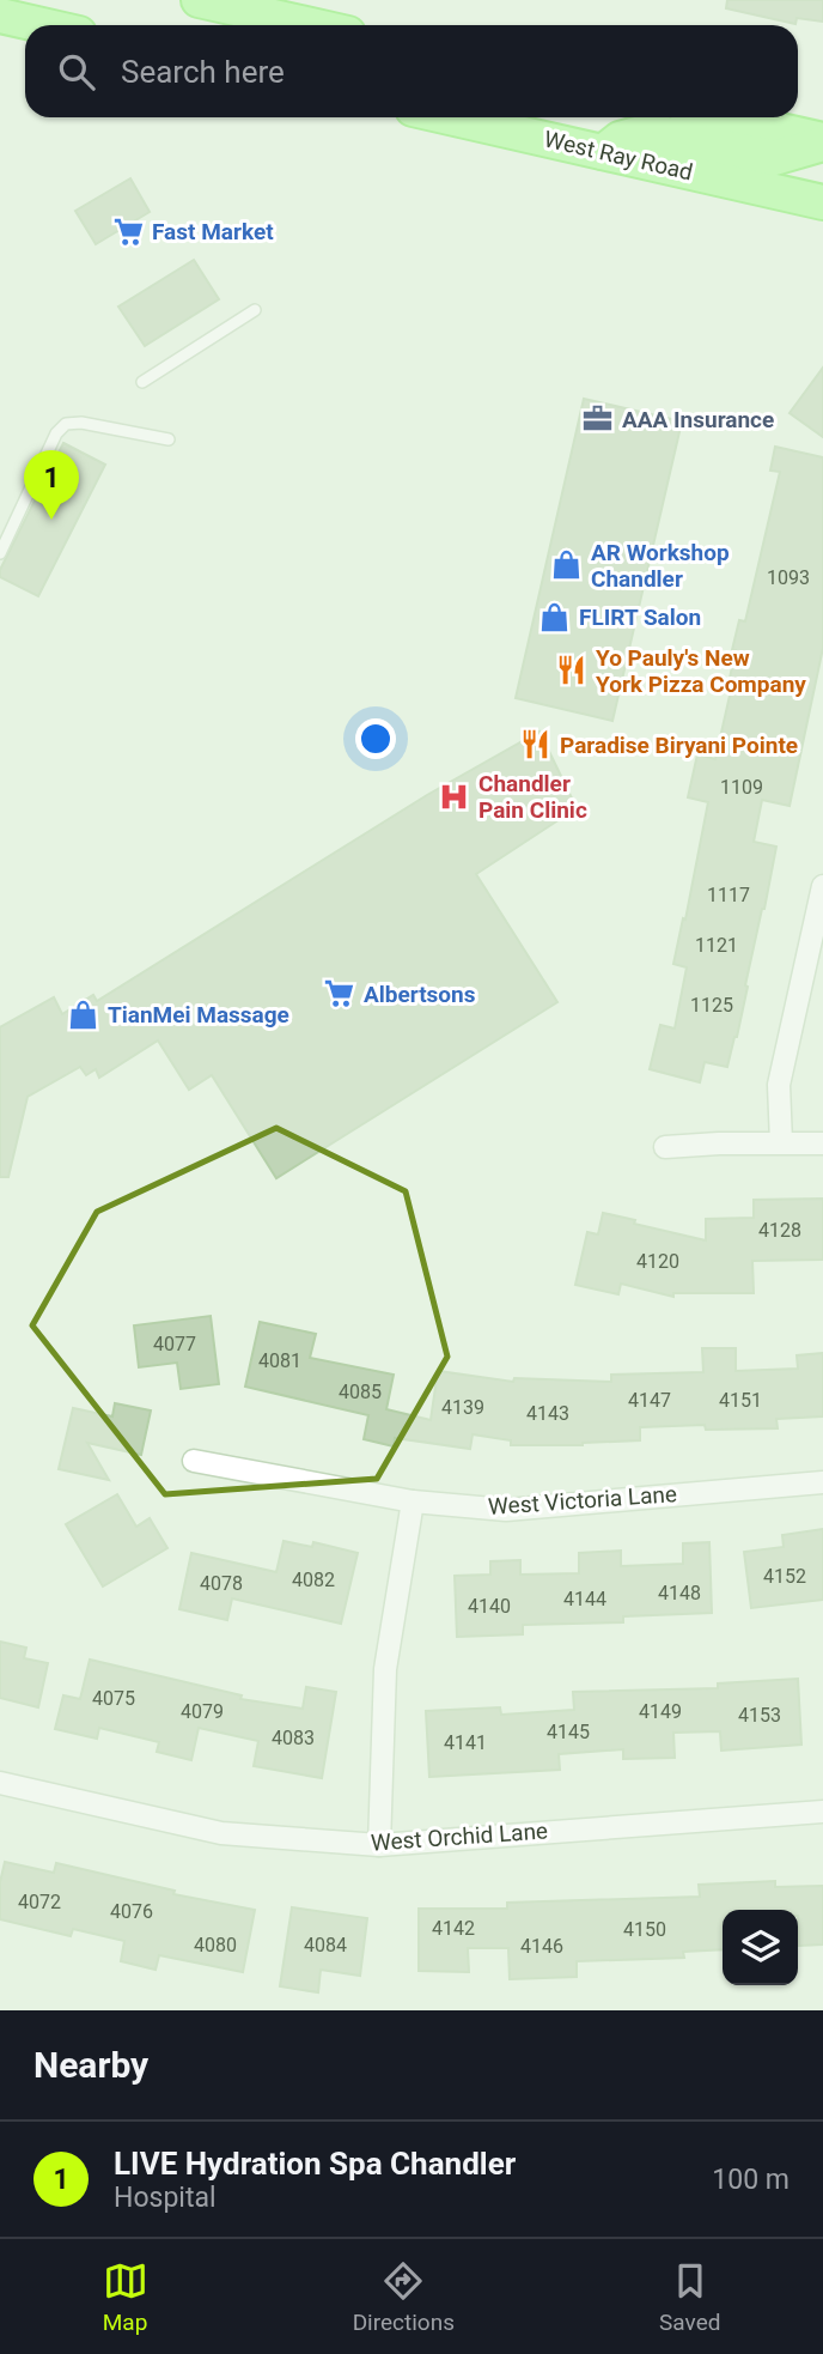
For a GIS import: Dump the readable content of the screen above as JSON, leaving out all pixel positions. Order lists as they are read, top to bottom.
{
  "streets": {
    "main road": ["West Ray Road"],
    "street": ["West Victoria Lane", "West Orchid Lane"]
  },
  "places": {
    "supermarket": ["Fast Market", "Albertsons"],
    "office": ["AAA Insurance"],
    "shop": ["AR Workshop Chandler", "FLIRT Salon", "TianMei Massage"],
    "restaurant": ["Yo Pauly's New York Pizza Company", "Paradise Biryani Pointe"],
    "hospital": ["Chandler Pain Clinic"]
  },
  "house_numbers": [
    "1093",
    "1109",
    "1117",
    "1121",
    "1125",
    "4128",
    "4120",
    "4077",
    "4081",
    "4085",
    "4147",
    "4151",
    "4139",
    "4143",
    "4152",
    "4082",
    "4078",
    "4148",
    "4144",
    "4140",
    "4075",
    "4079",
    "4149",
    "4153",
    "4145",
    "4083",
    "4141",
    "4072",
    "4076",
    "4142",
    "4150",
    "4080",
    "4084",
    "4146"
  ],
  "page": {
    "search": "Search here",
    "pins": "1",
    "heading": "Nearby",
    "list": [
      {
        "mark": "1",
        "name": "LIVE Hydration Spa Chandler",
        "note": "Hospital",
        "value": "100 m"
      }
    ],
    "nav": ["Map", "Directions", "Saved"]
  }
}
